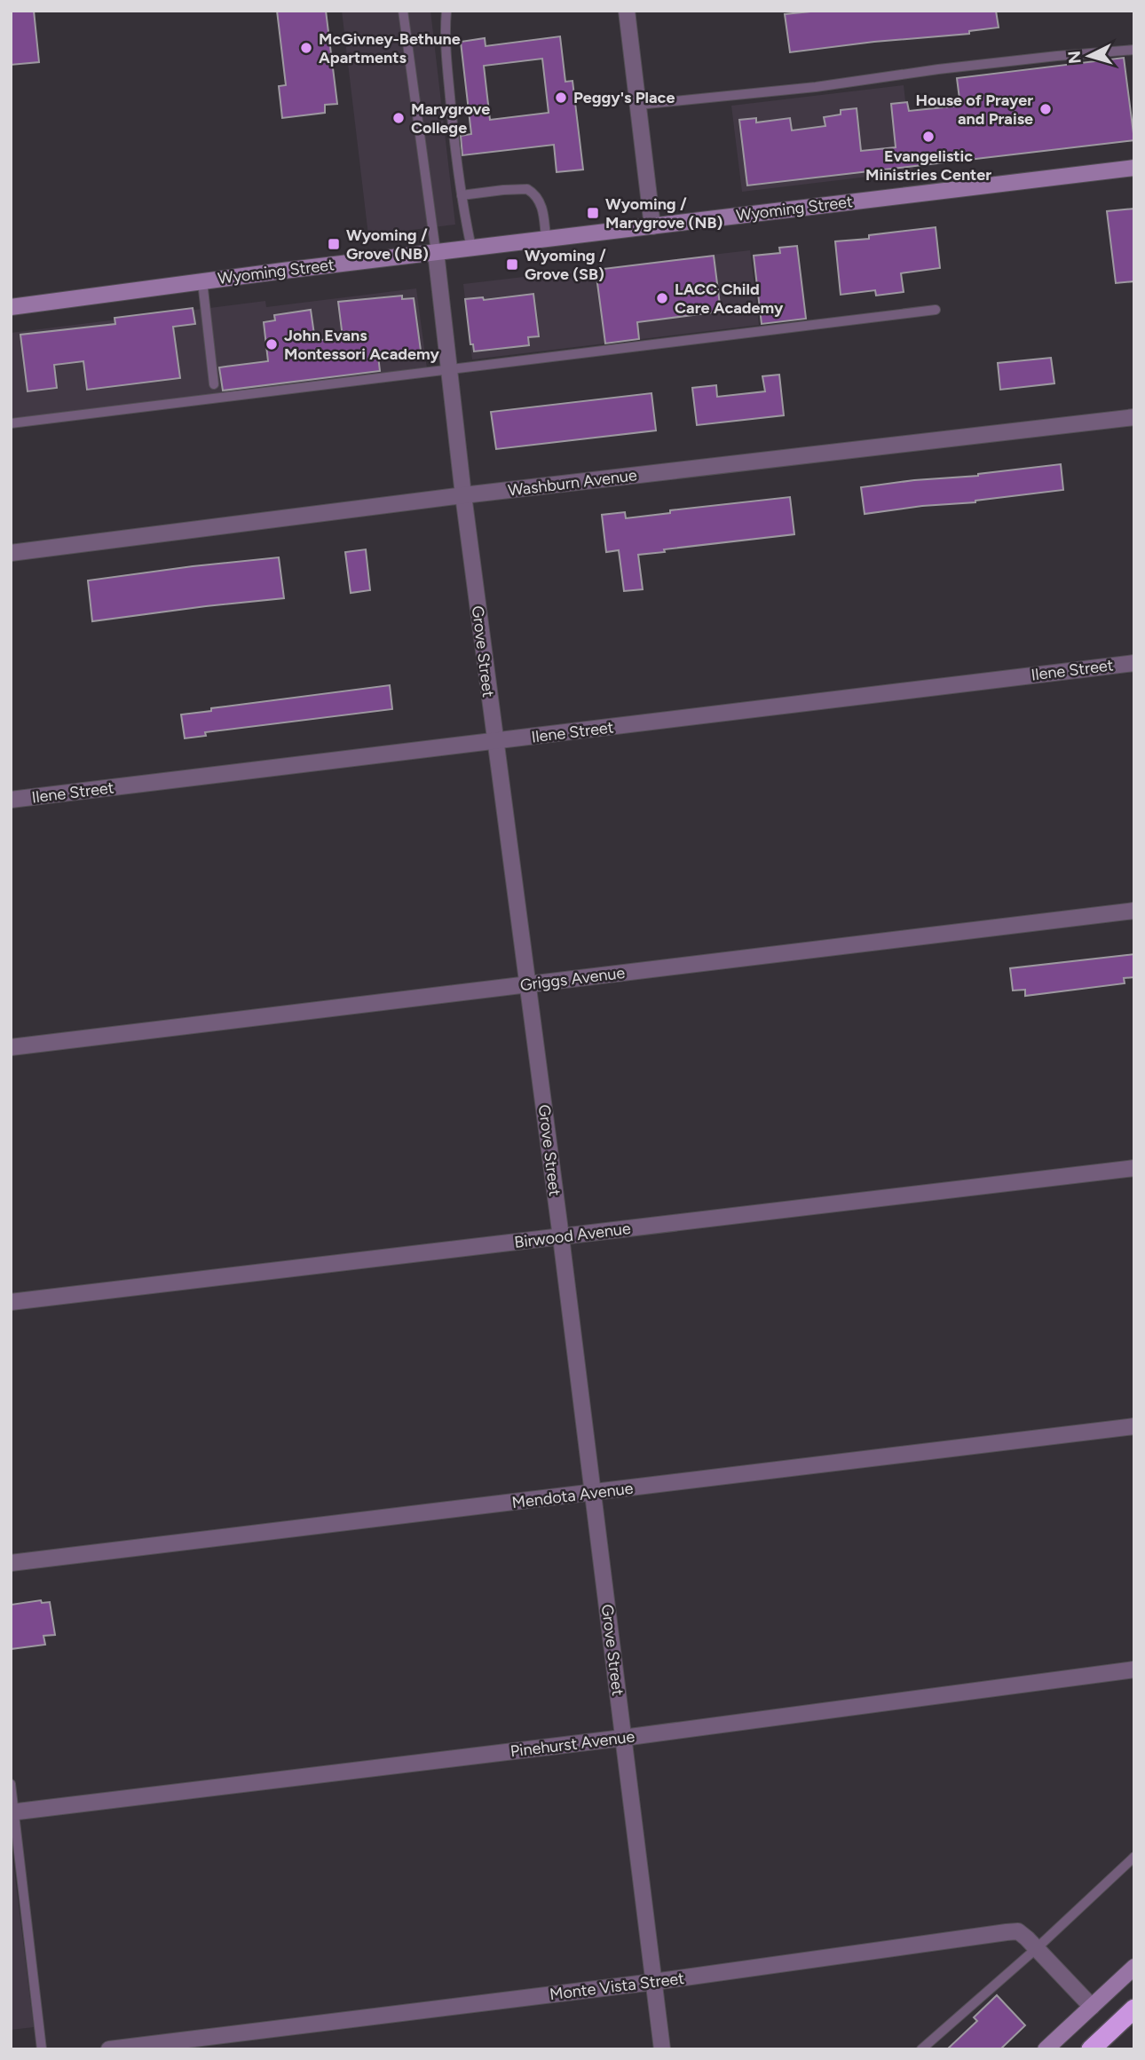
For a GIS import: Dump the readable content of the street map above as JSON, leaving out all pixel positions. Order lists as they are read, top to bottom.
{
  "streets": {
    "street": [
      "Wyoming Street",
      "Washburn Avenue",
      "Grove Street",
      "Ilene Street",
      "Griggs Avenue",
      "Birwood Avenue",
      "Mendota Avenue",
      "Pinehurst Avenue",
      "Monte Vista Street"
    ]
  },
  "crossings": [
    ["Wyoming Street", "Grove Street"],
    ["Washburn Avenue", "Grove Street"],
    ["Grove Street", "Ilene Street"],
    ["Grove Street", "Griggs Avenue"],
    ["Grove Street", "Birwood Avenue"],
    ["Grove Street", "Mendota Avenue"],
    ["Grove Street", "Pinehurst Avenue"],
    ["Grove Street", "Monte Vista Street"]
  ],
  "places": {
    "other": [
      "McGivney-Bethune Apartments",
      "Peggy's Place",
      "House of Prayer and Praise",
      "Marygrove College",
      "Evangelistic Ministries Center",
      "LACC Child Care Academy",
      "John Evans Montessori Academy"
    ],
    "transit": ["Wyoming / Marygrove (NB)", "Wyoming / Grove (NB)", "Wyoming / Grove (SB)"]
  },
  "north": "left"
}
